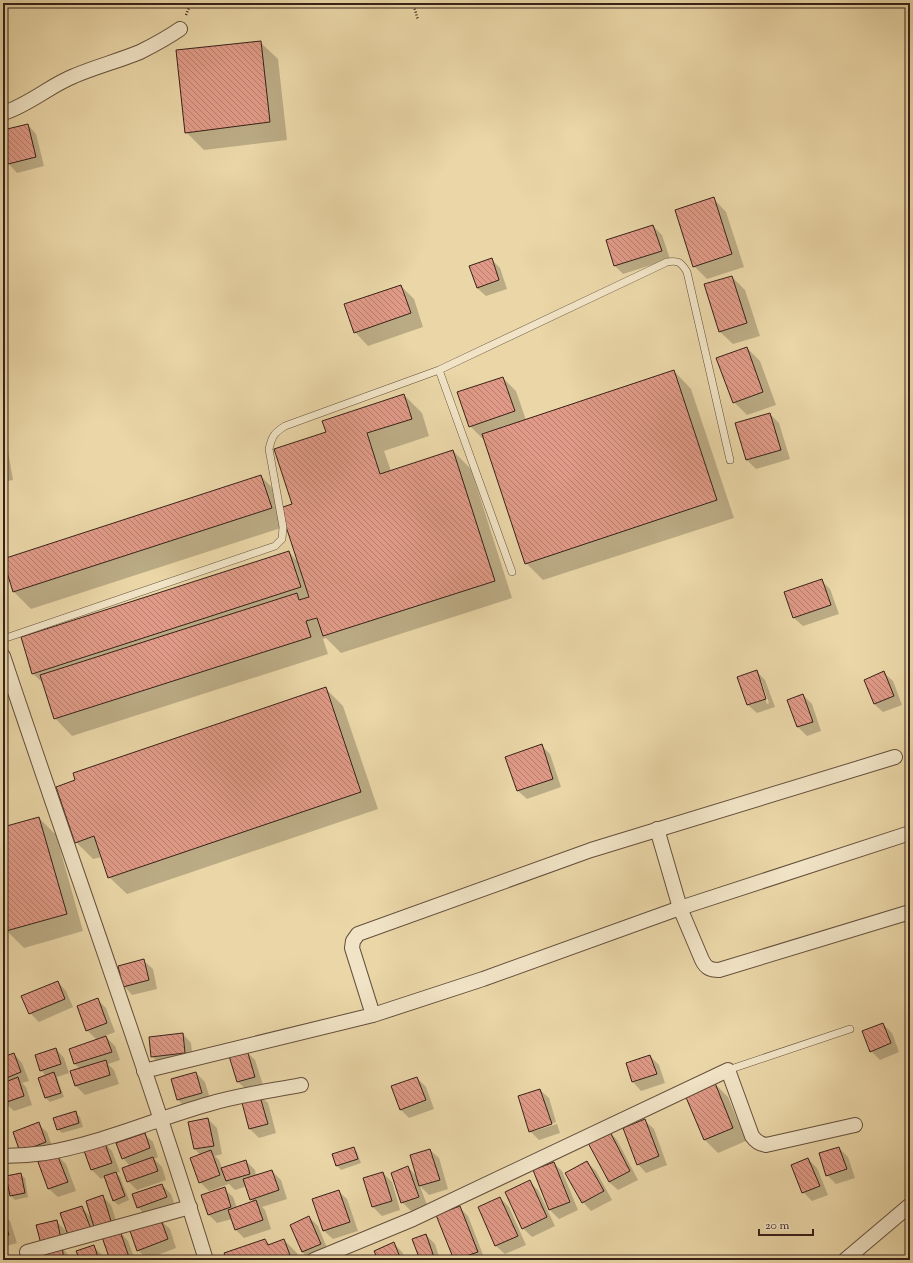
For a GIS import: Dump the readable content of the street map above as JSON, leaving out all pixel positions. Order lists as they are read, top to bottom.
{
  "scale_bar": "20 m"
}
